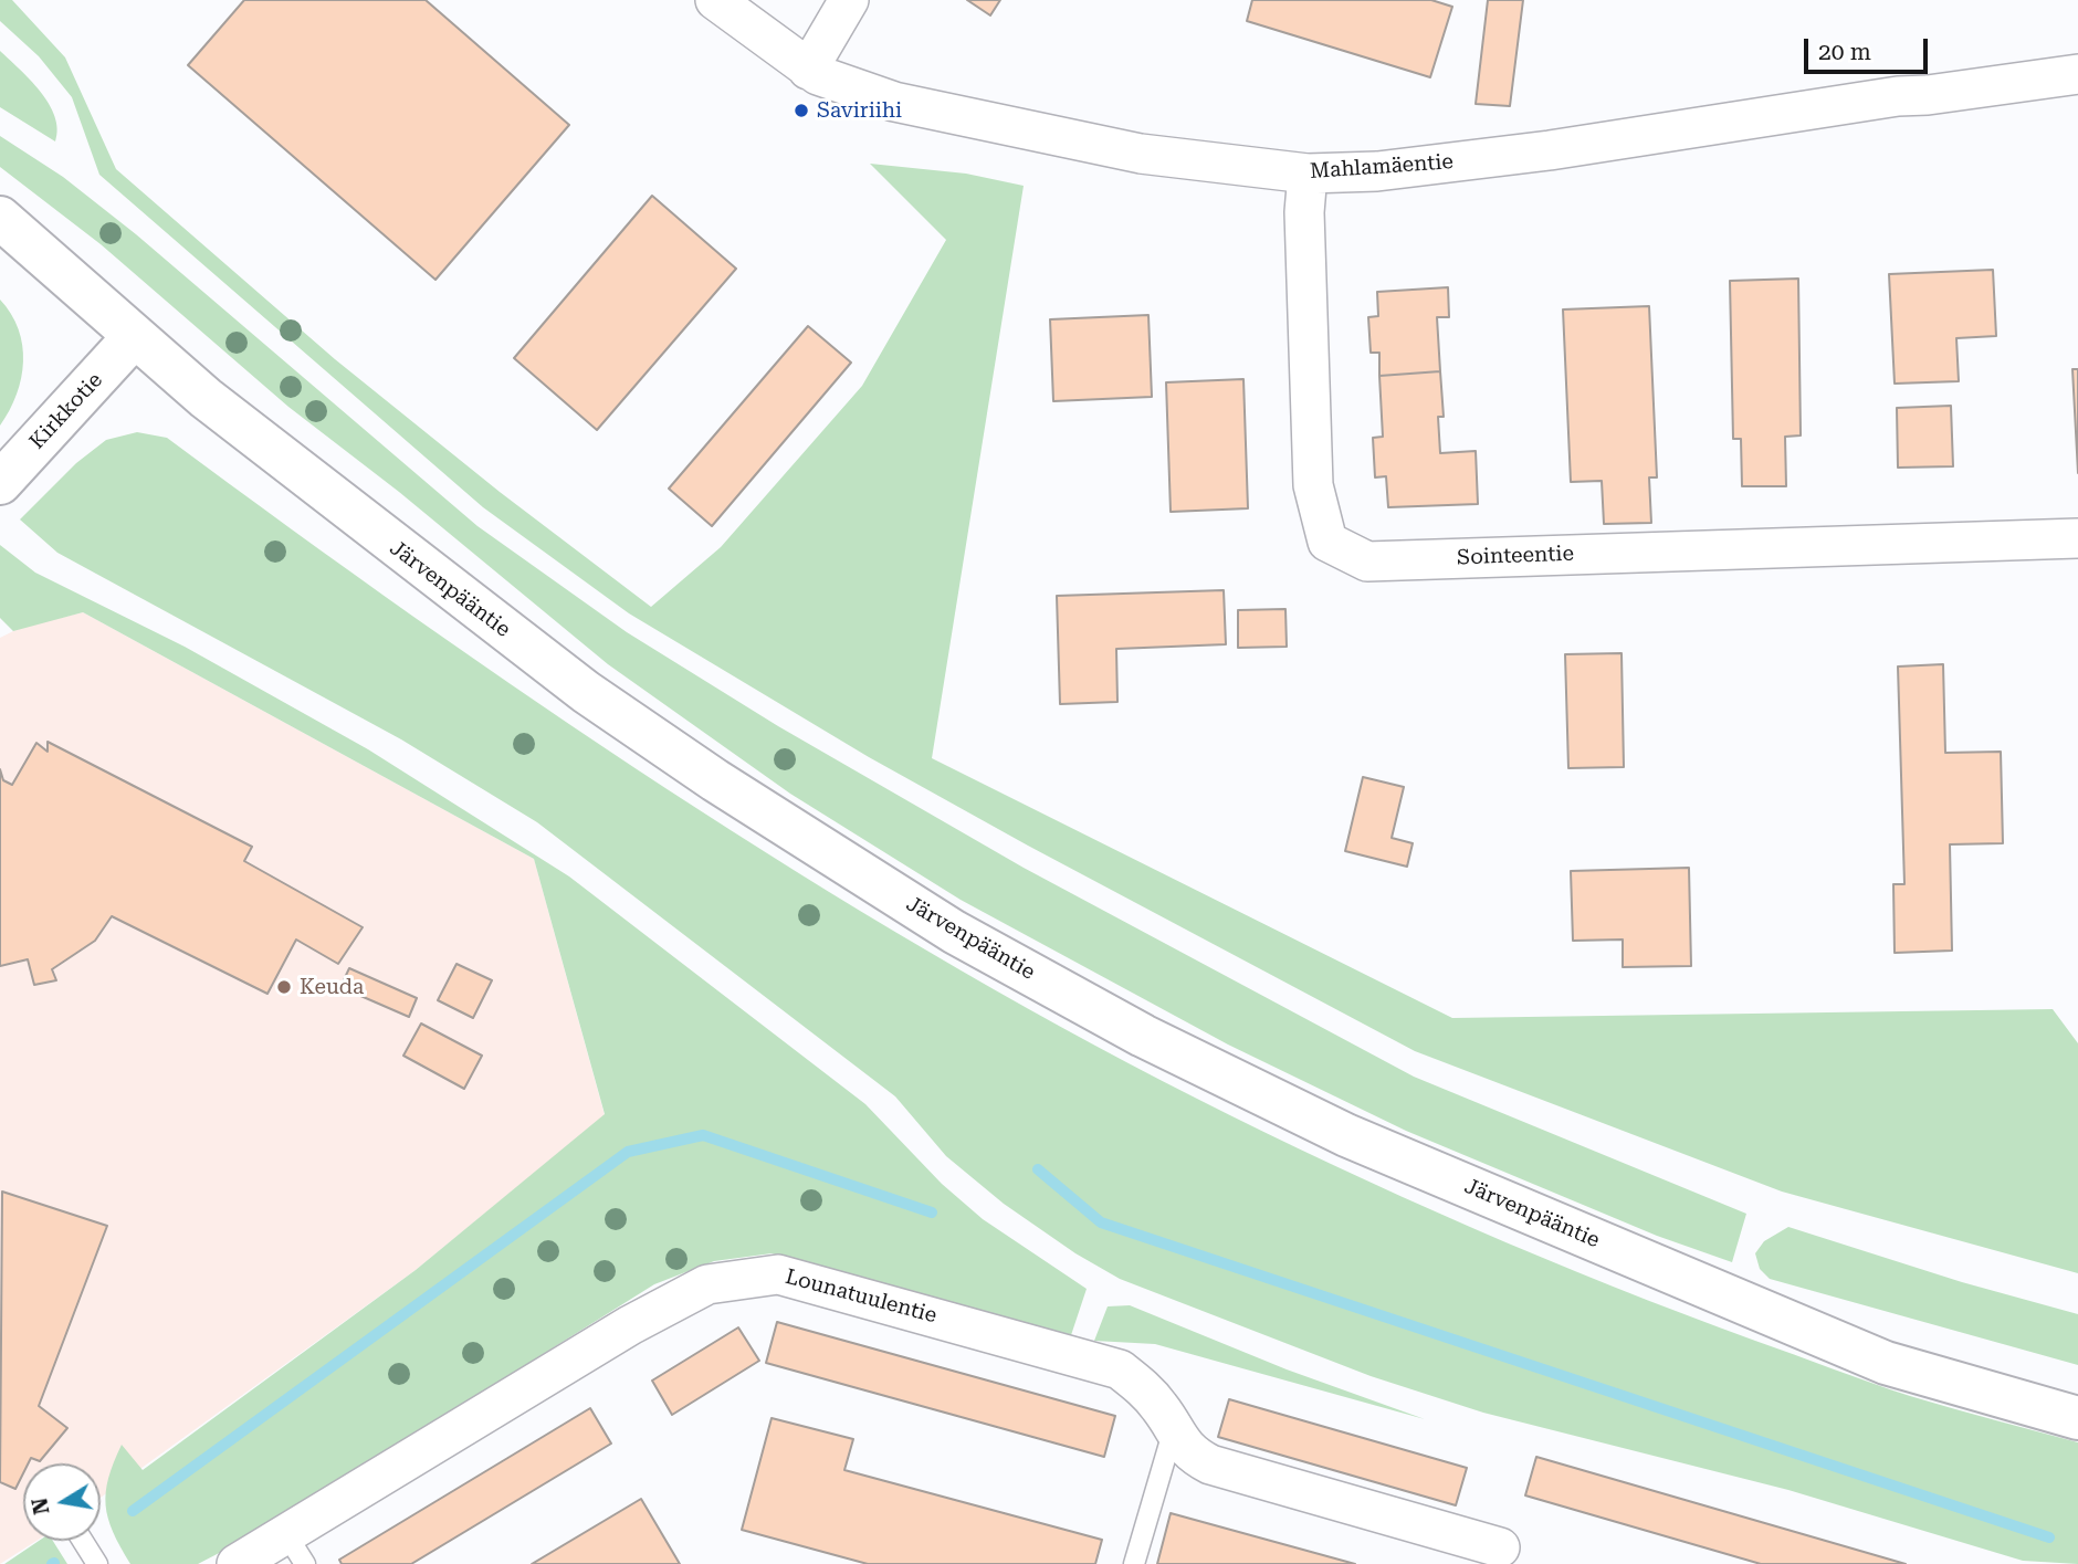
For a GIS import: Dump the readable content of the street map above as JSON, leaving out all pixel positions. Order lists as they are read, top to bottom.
{
  "streets": {
    "main road": ["Kirkkotie", "Järvenpääntie"],
    "street": ["Mahlamäentie", "Sointeentie", "Lounatuulentie"]
  },
  "crossings": [
    ["Mahlamäentie", "Sointeentie"],
    ["Kirkkotie", "Järvenpääntie"]
  ],
  "places": ["Saviriihi", "Keuda"],
  "scale_bar": "20 m",
  "north": "left"
}
